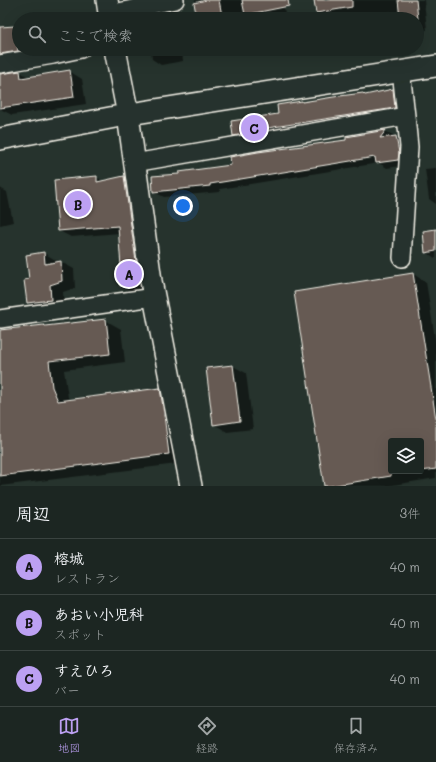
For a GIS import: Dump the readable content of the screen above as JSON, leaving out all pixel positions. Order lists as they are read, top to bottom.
{
  "page": {
    "search": "ここで検索",
    "pins": ["C", "B", "A"],
    "heading": ["周辺", "3件"],
    "list": [
      {
        "mark": "A",
        "name": "榕城",
        "note": "レストラン",
        "value": "40 m"
      },
      {
        "mark": "B",
        "name": "あおい小児科",
        "note": "スポット",
        "value": "40 m"
      },
      {
        "mark": "C",
        "name": "すえひろ",
        "note": "バー",
        "value": "40 m"
      }
    ],
    "nav": ["地図", "経路", "保存済み"]
  }
}
